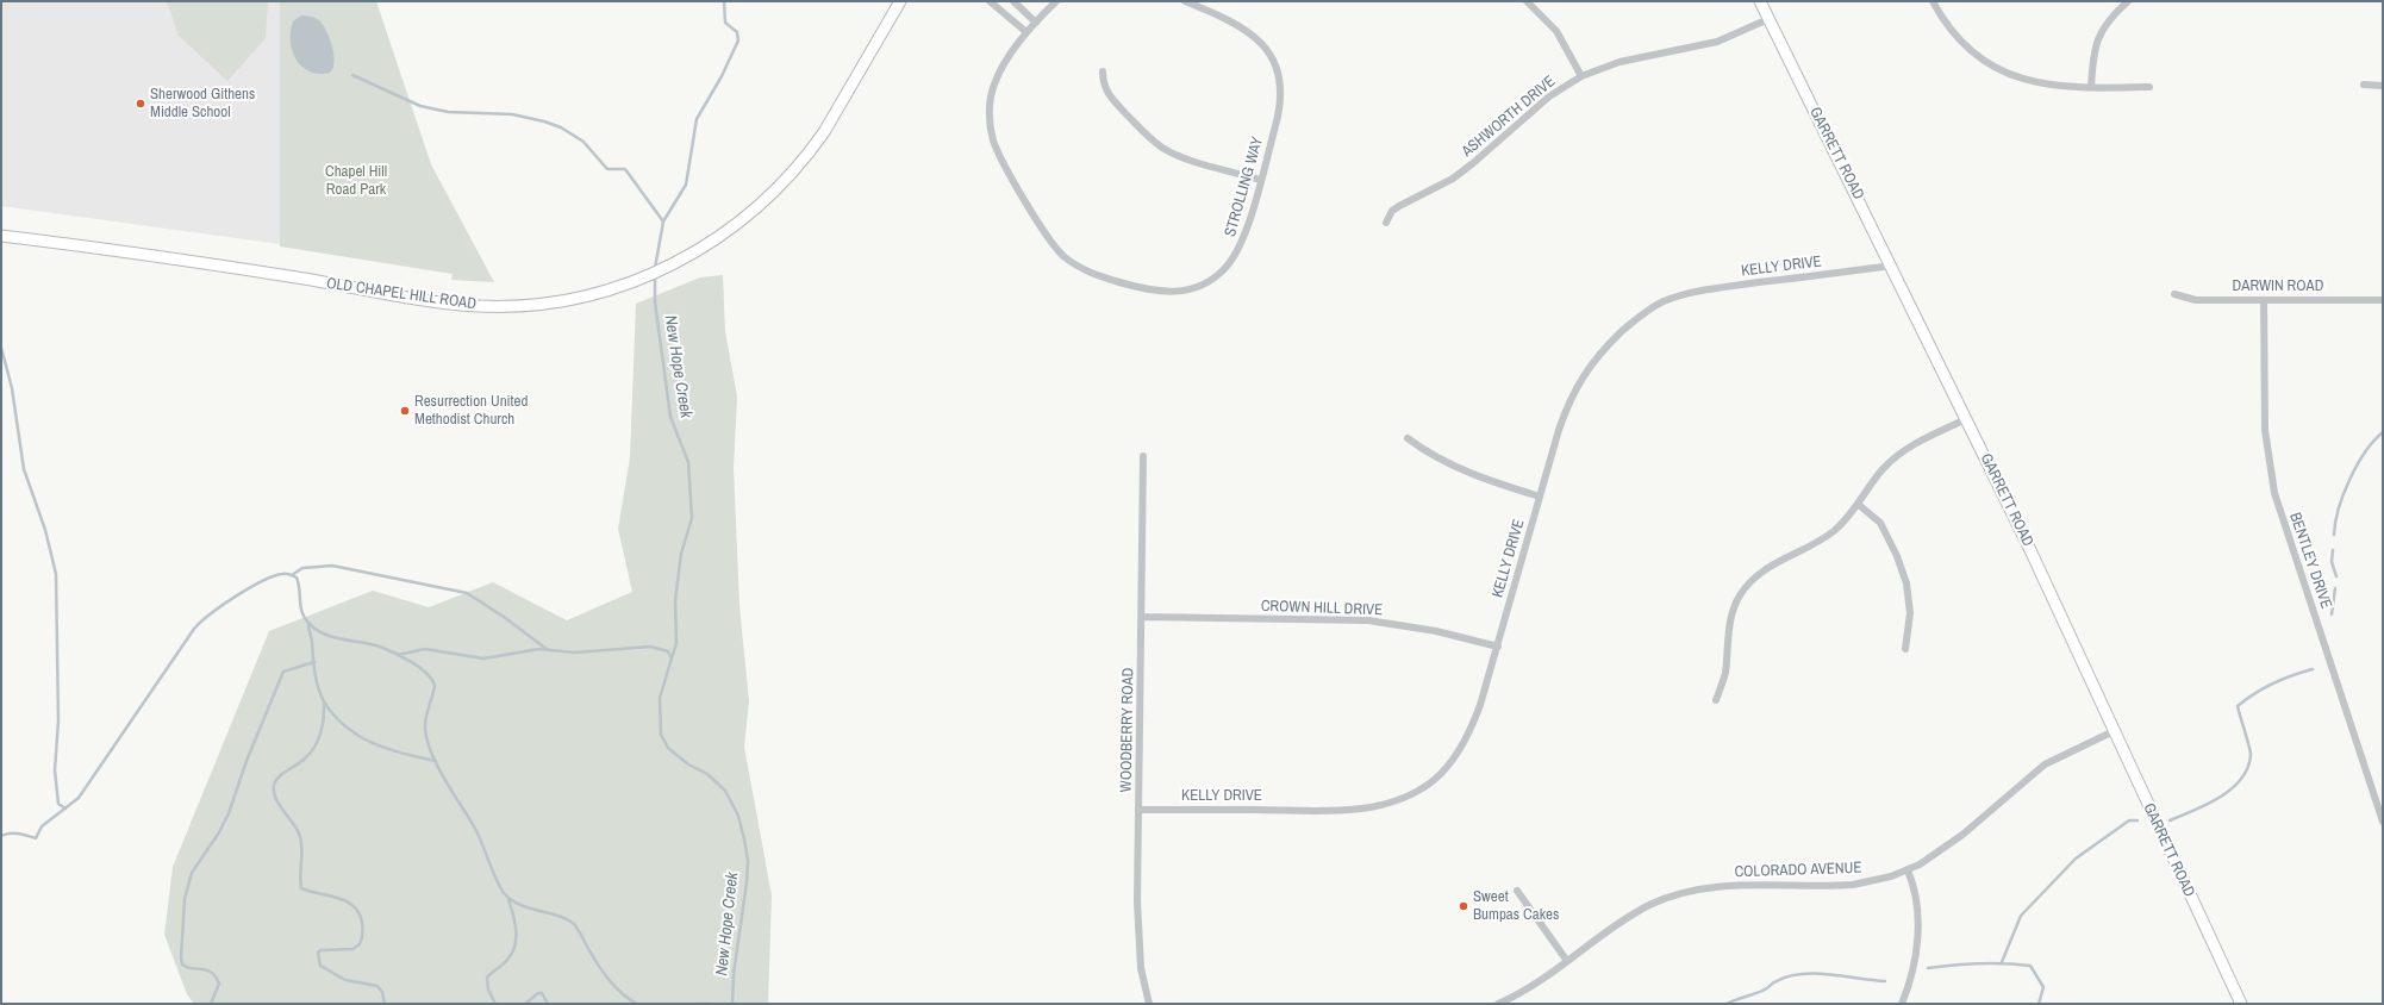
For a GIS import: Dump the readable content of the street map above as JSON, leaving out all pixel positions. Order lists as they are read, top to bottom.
{
  "streets": {
    "street": [
      "ASHWORTH DRIVE",
      "GARRETT ROAD",
      "STROLLING WAY",
      "KELLY DRIVE",
      "DARWIN ROAD",
      "OLD CHAPEL HILL ROAD",
      "BENTLEY DRIVE",
      "CROWN HILL DRIVE",
      "WOODBERRY ROAD",
      "COLORADO AVENUE"
    ]
  },
  "crossings": [
    ["ASHWORTH DRIVE", "GARRETT ROAD"],
    ["GARRETT ROAD", "KELLY DRIVE"],
    ["GARRETT ROAD", "COLORADO AVENUE"],
    ["KELLY DRIVE", "CROWN HILL DRIVE"],
    ["KELLY DRIVE", "WOODBERRY ROAD"],
    ["DARWIN ROAD", "BENTLEY DRIVE"],
    ["CROWN HILL DRIVE", "WOODBERRY ROAD"]
  ],
  "water": ["New Hope Creek"],
  "parks": ["Chapel Hill Road Park"],
  "places": ["Sherwood Githens Middle School", "Resurrection United Methodist Church", "Sweet Bumpas Cakes"]
}
